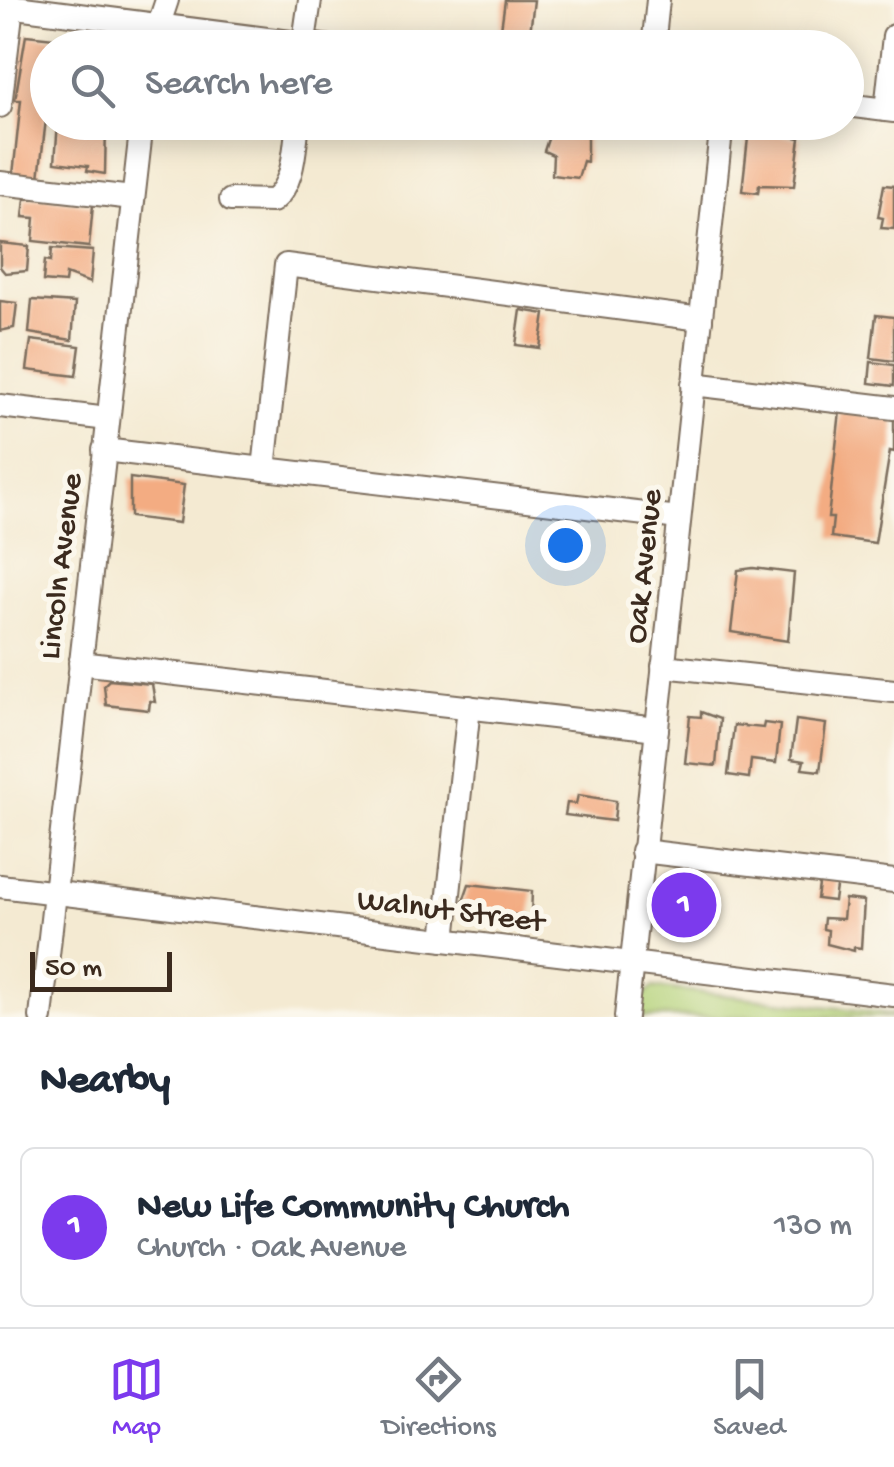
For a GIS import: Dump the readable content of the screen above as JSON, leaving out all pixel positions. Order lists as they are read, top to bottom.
{
  "streets": {
    "street": ["Lincoln Avenue", "Oak Avenue", "Walnut Street"]
  },
  "crossings": [
    ["Lincoln Avenue", "Walnut Street"],
    ["Oak Avenue", "Walnut Street"]
  ],
  "scale_bar": "50 m",
  "page": {
    "search": "Search here",
    "pins": "1",
    "scale": "50 m",
    "heading": "Nearby",
    "list": [
      {
        "mark": "1",
        "name": "New Life Community Church",
        "note": "Church · Oak Avenue",
        "value": "130 m"
      }
    ],
    "nav": ["Map", "Directions", "Saved"]
  }
}
